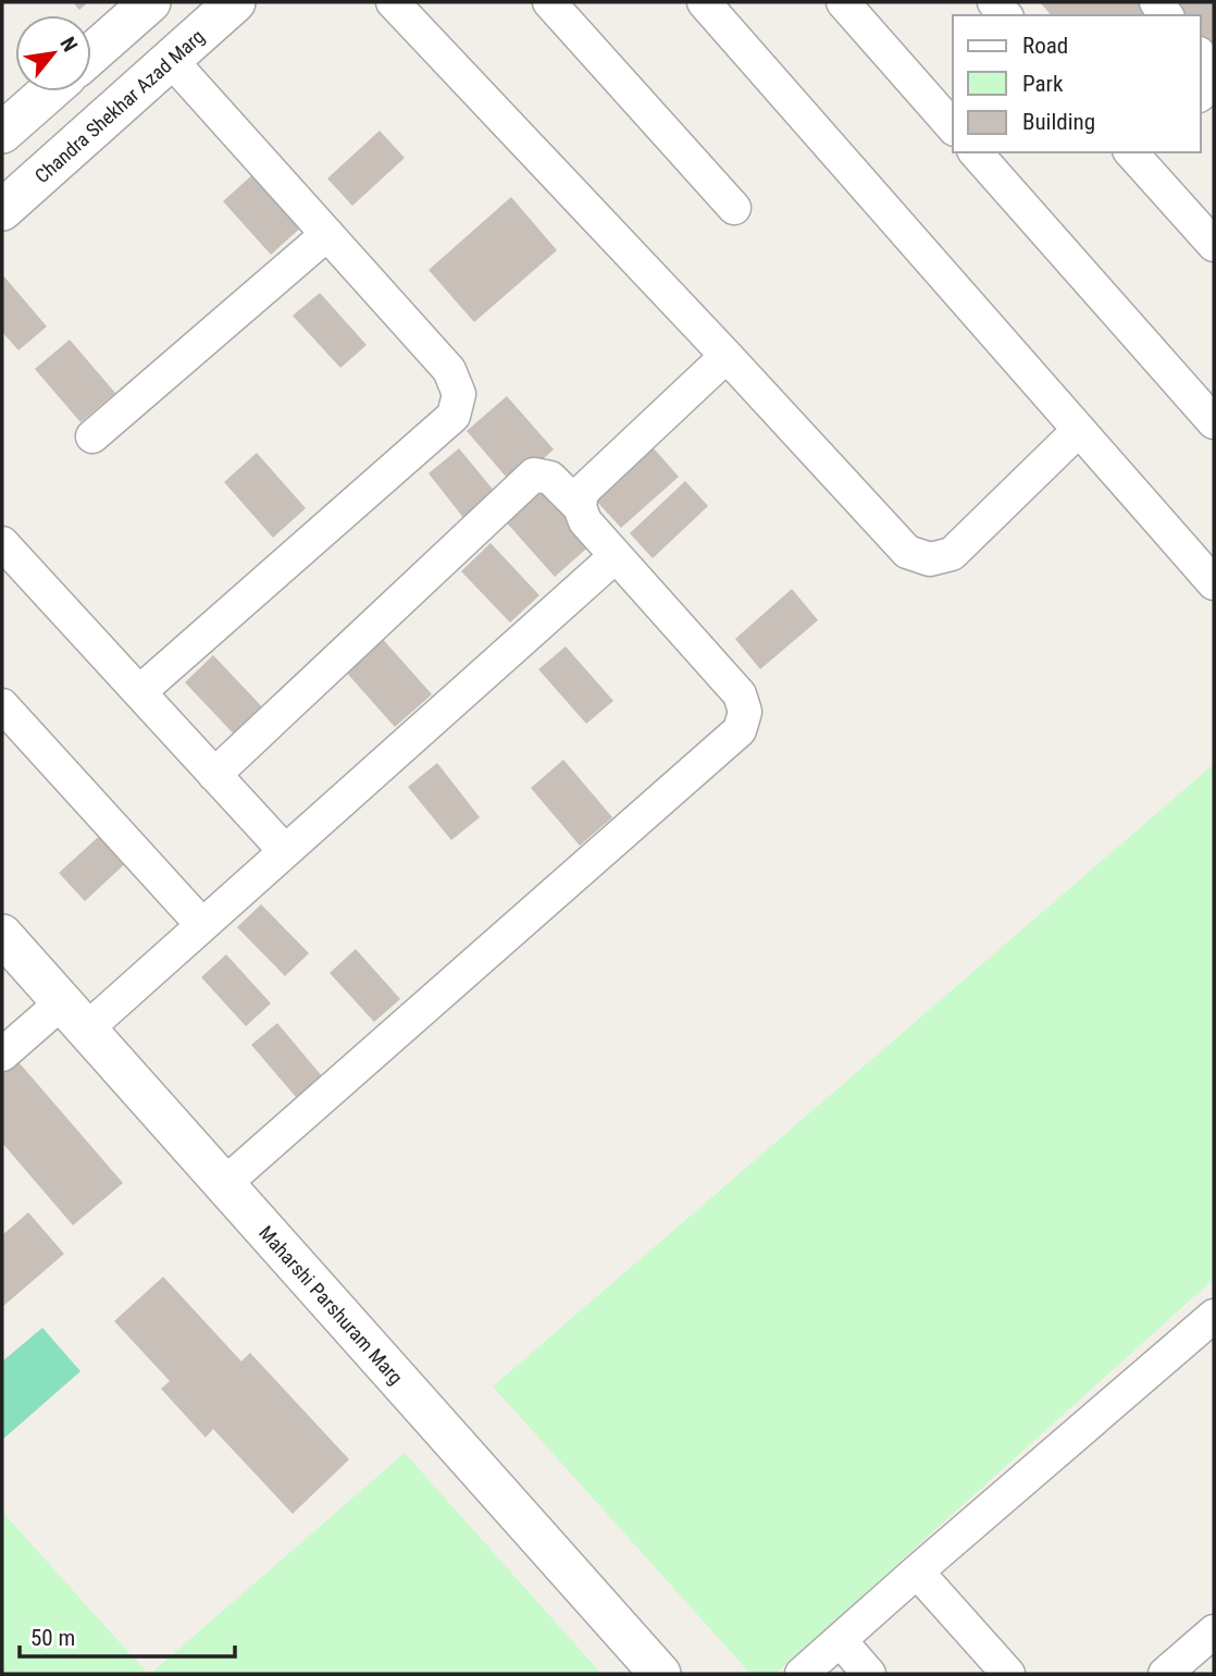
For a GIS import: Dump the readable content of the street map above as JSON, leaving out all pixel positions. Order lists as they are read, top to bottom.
{
  "streets": {
    "street": ["Chandra Shekhar Azad Marg", "Maharshi Parshuram Marg"]
  },
  "legend": ["Road", "Park", "Building"],
  "scale_bar": "50 m",
  "north": "top right"
}
